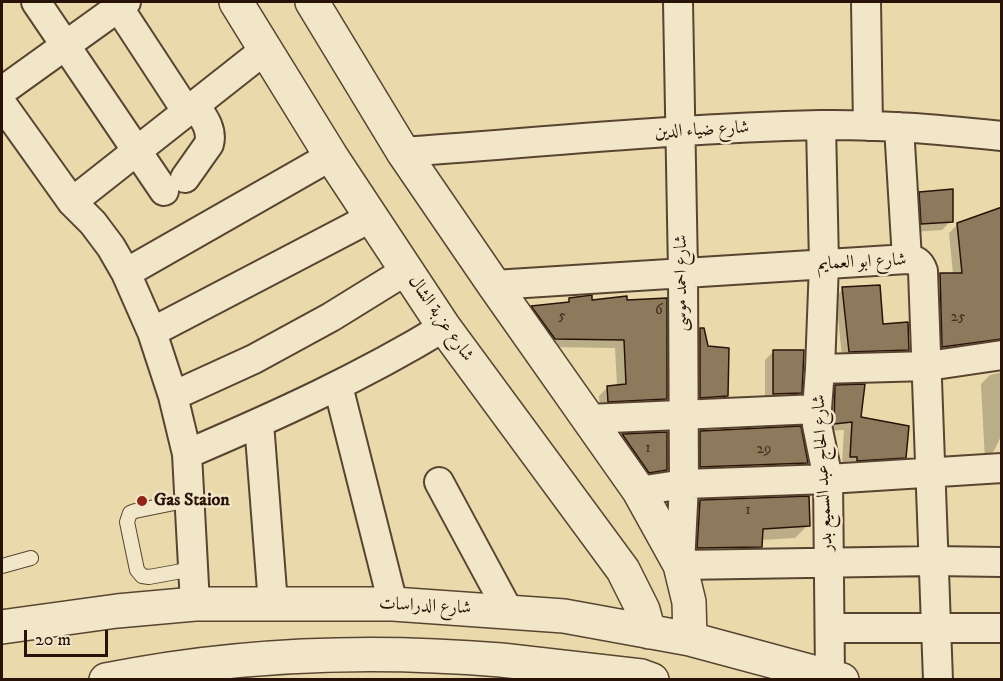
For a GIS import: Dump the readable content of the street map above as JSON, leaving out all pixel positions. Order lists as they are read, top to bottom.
{
  "streets": {
    "street": [
      "شارع ضياء الدين",
      "شارع ابو العمايم",
      "شارع احمد موسى",
      "شارع عزبة الشال",
      "شارع الحاج عبد السميع بدر",
      "شارع الدراسات"
    ]
  },
  "crossings": [
    ["شارع ضياء الدين", "شارع احمد موسى"],
    ["شارع ضياء الدين", "شارع الحاج عبد السميع بدر"],
    ["شارع ابو العمايم", "شارع احمد موسى"],
    ["شارع ابو العمايم", "شارع الحاج عبد السميع بدر"],
    ["شارع عزبة الشال", "شارع الدراسات"],
    ["شارع الحاج عبد السميع بدر", "شارع الدراسات"]
  ],
  "places": ["Gas Staion"],
  "house_numbers": [
    "6",
    "5",
    "25",
    "1",
    "29",
    "1"
  ],
  "scale_bar": "20 m"
}
